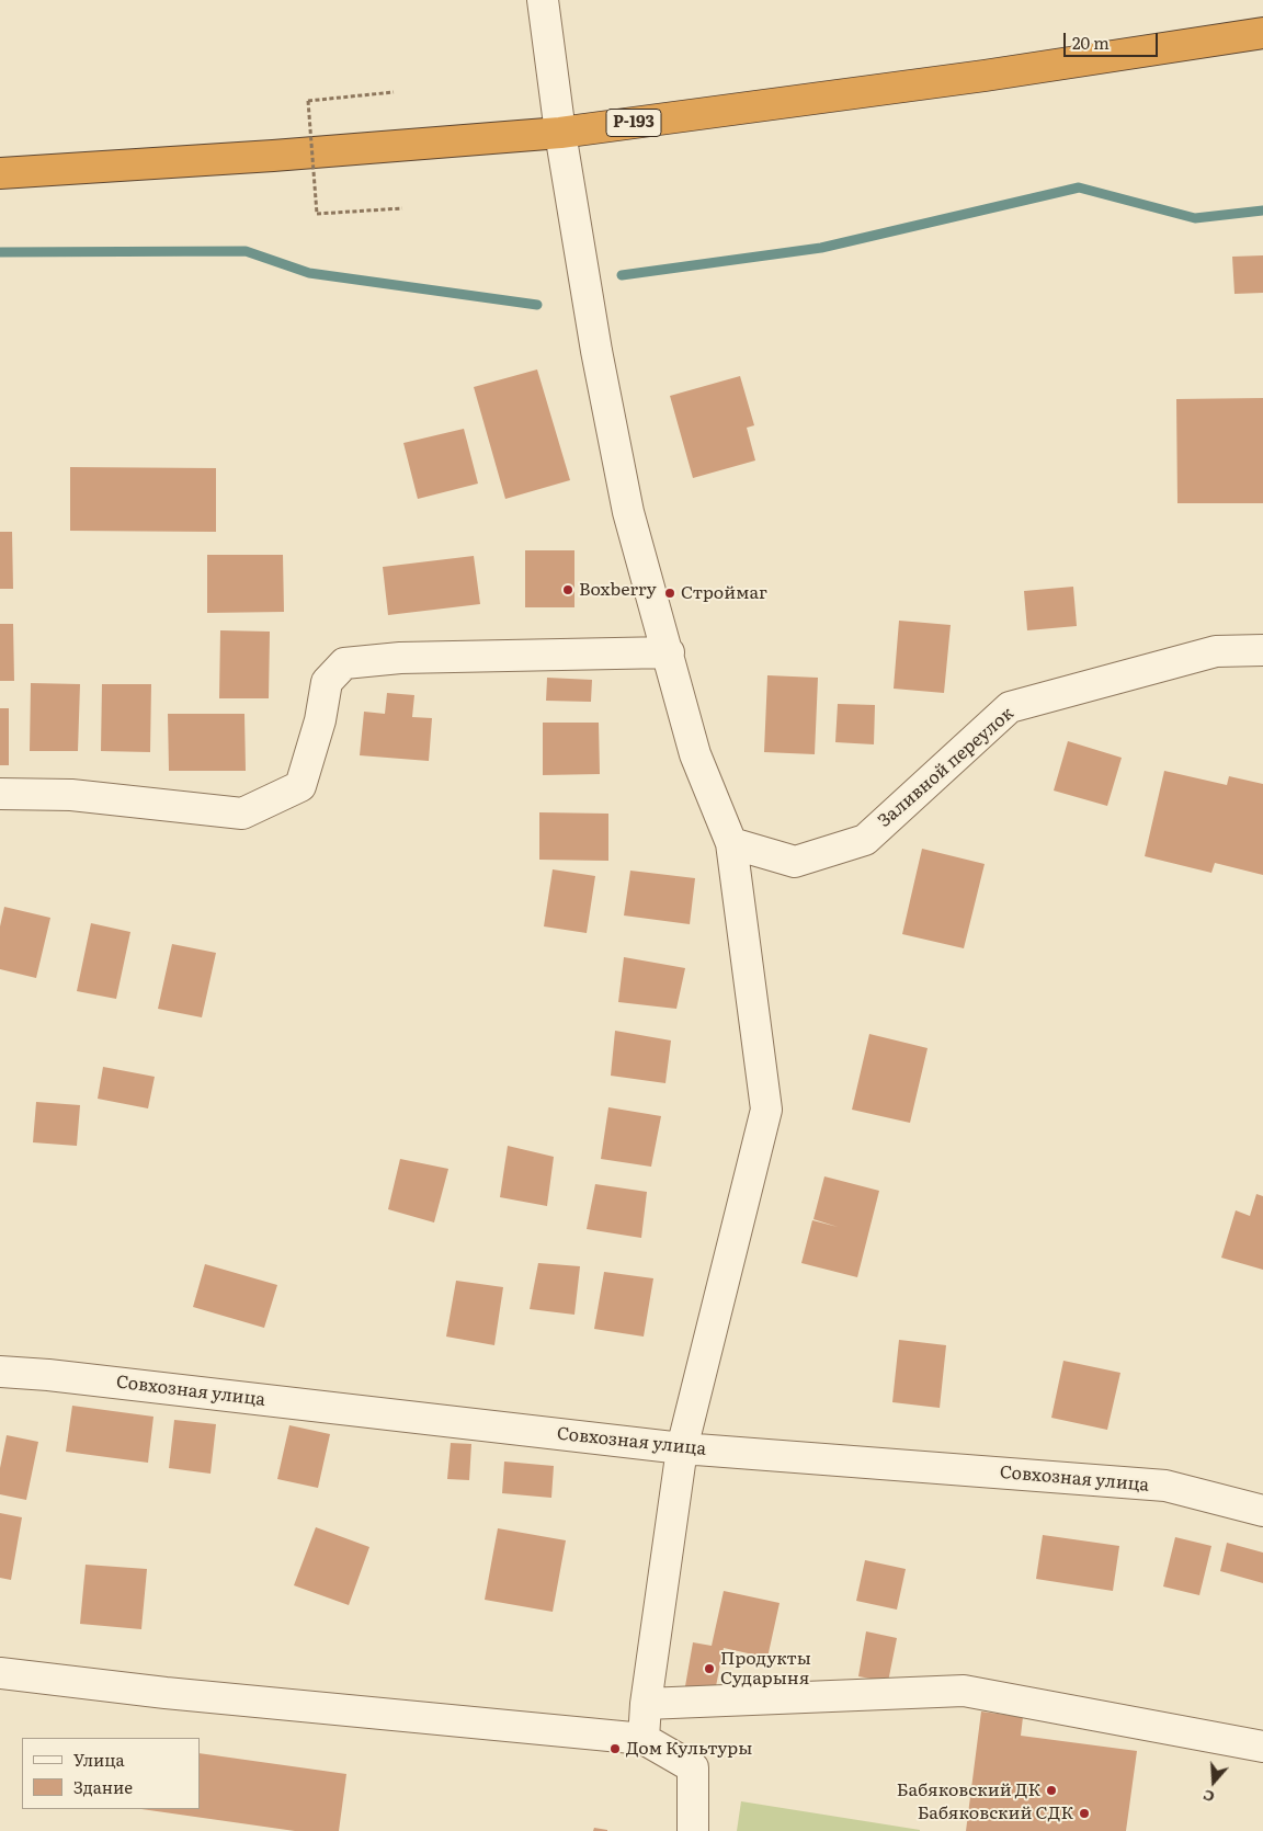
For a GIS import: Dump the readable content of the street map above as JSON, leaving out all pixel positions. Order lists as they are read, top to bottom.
{
  "streets": {
    "highway": ["Р-193"],
    "street": ["Заливной переулок", "Совхозная улица"]
  },
  "places": [
    "Boxberry",
    "Строймаг",
    "Продукты Сударыня",
    "Дом Культуры",
    "Бабяковский ДК",
    "Бабяковский СДК"
  ],
  "legend": ["Улица", "Здание"],
  "scale_bar": "20 m",
  "north": "bottom"
}
